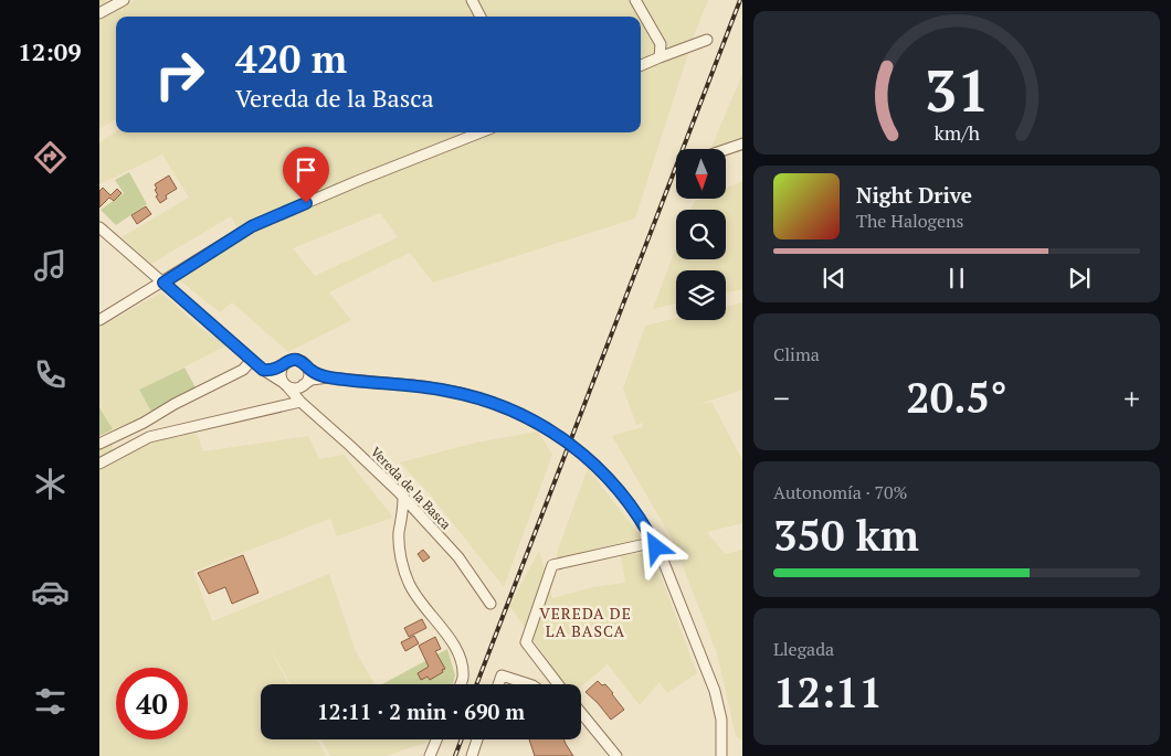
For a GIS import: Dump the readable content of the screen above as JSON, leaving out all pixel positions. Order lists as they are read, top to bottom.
{
  "streets": {
    "street": ["Vereda de la Basca"]
  },
  "districts": ["VEREDA DE LA BASCA"],
  "north": "bottom",
  "page": {
    "tabs": "12:09",
    "turn": ["420 m", "Vereda de la Basca"],
    "song": ["Night Drive", "The Halogens"],
    "tile": [
      "Clima",
      ["Autonomía · 70%", "350 km"],
      ["Llegada", "12:11"]
    ],
    "heat": ["−", "20.5°", "+"],
    "limit": "40",
    "trip": "12:11 · 2 min · 690 m",
    "gauge": ["31", "km/h"]
  }
}
